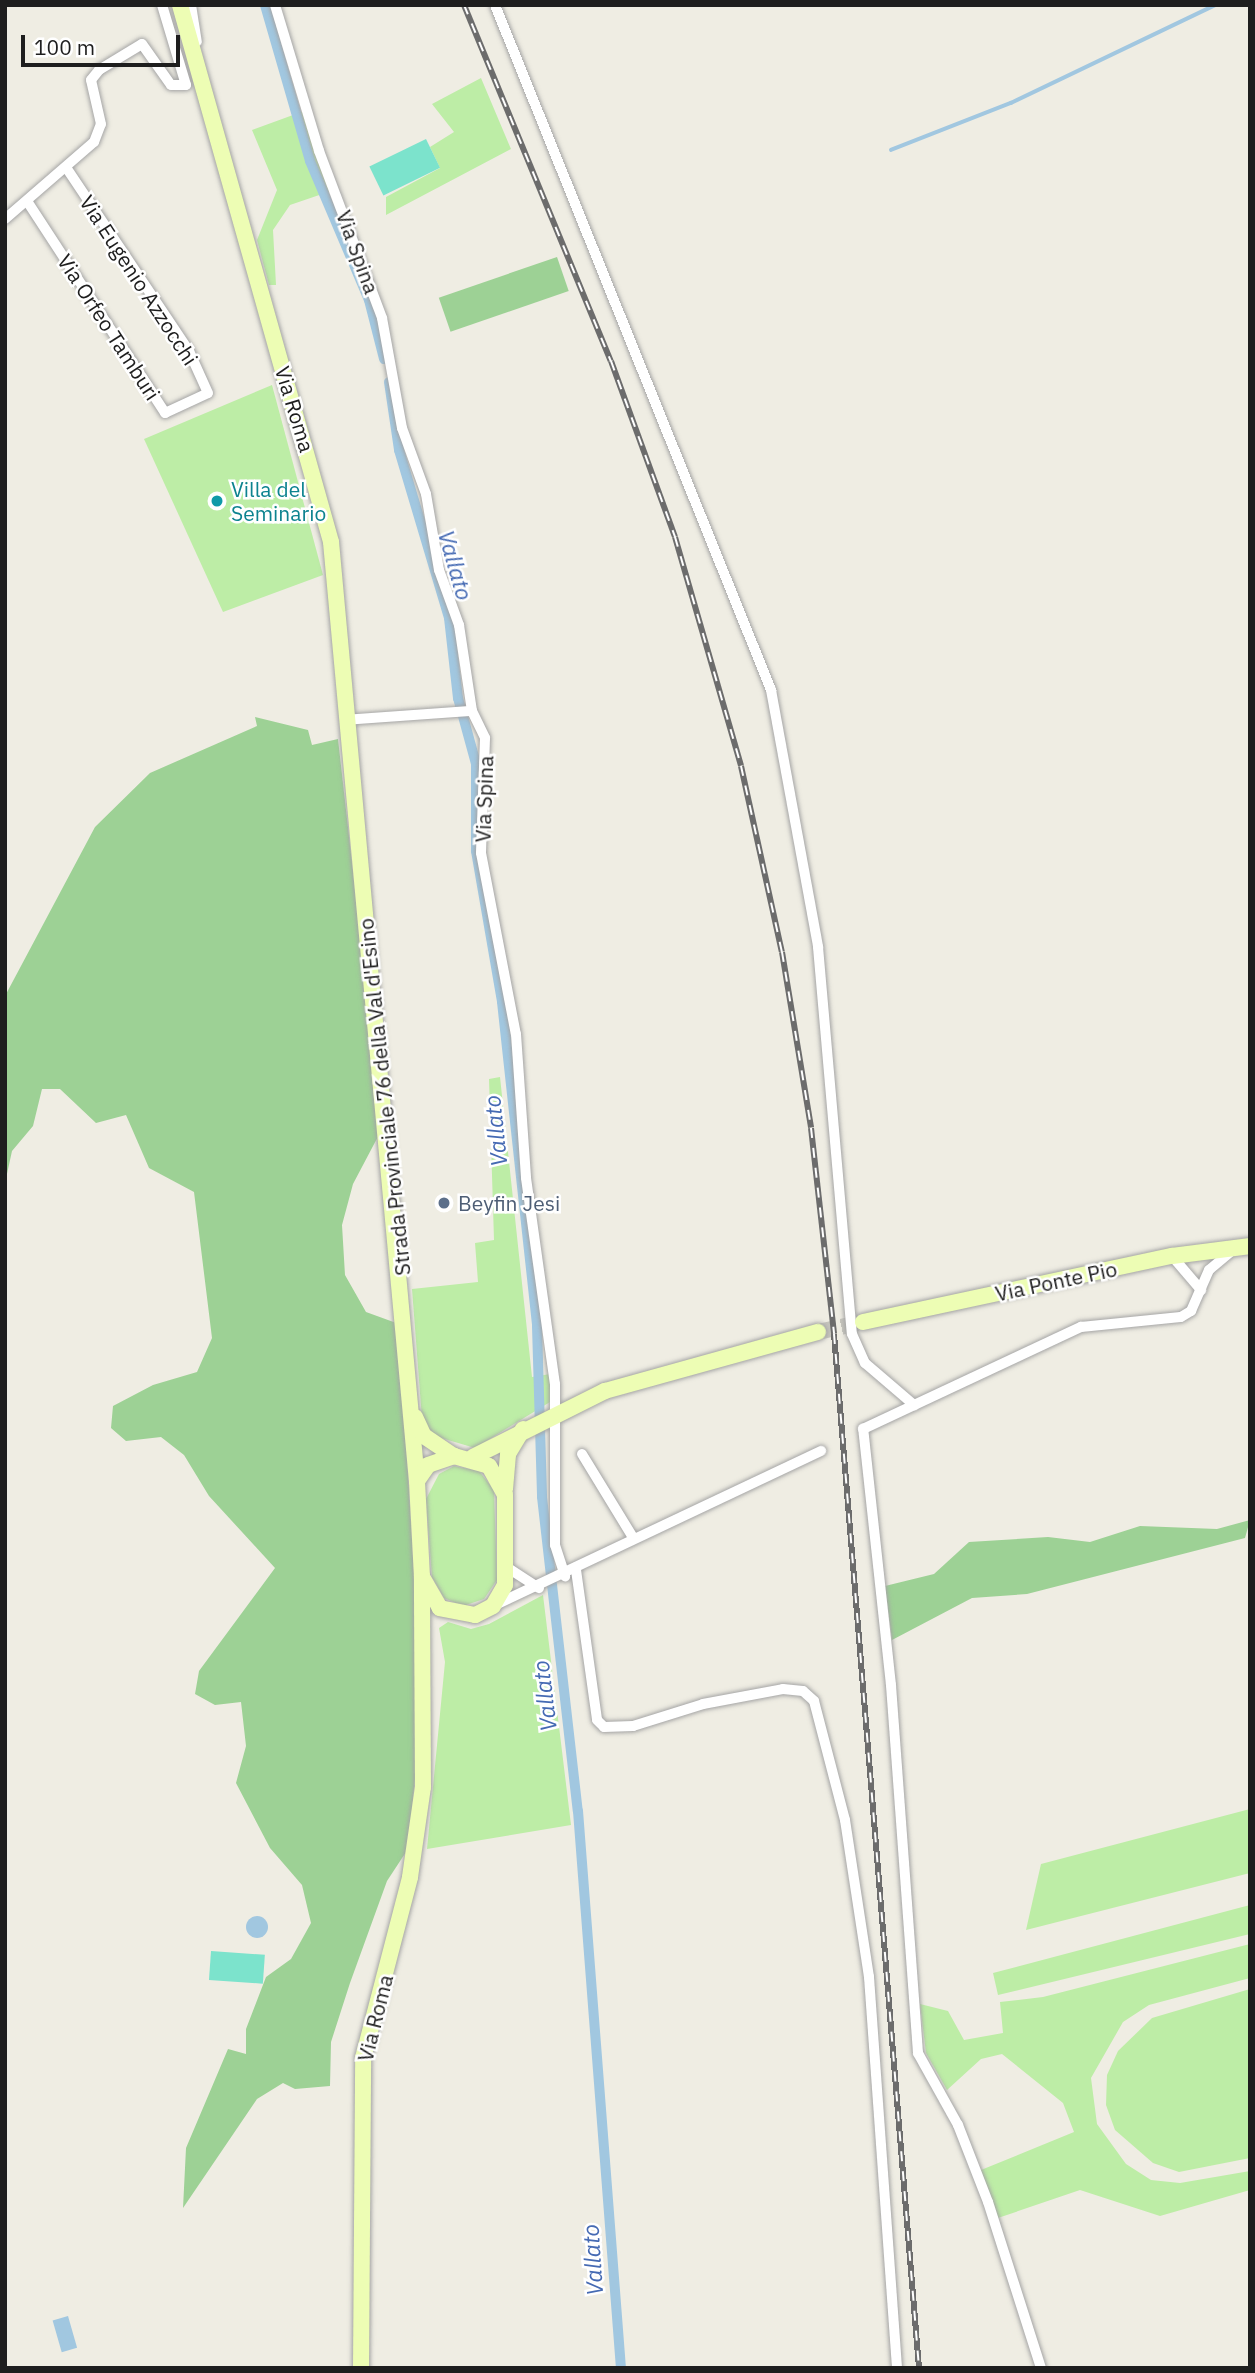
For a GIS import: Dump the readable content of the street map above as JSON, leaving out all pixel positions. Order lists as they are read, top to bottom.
{
  "streets": {
    "main road": ["Via Roma", "Strada Provinciale 76 della Val d'Esino", "Via Ponte Pio"],
    "street": ["Via Spina", "Via Eugenio Azzocchi", "Via Orfeo Tamburi"]
  },
  "crossings": [
    ["Via Eugenio Azzocchi", "Via Orfeo Tamburi"],
    ["Via Roma", "Strada Provinciale 76 della Val d'Esino"]
  ],
  "water": ["Vallato"],
  "places": ["Villa del Seminario", "Beyfin Jesi"],
  "scale_bar": "100 m"
}
